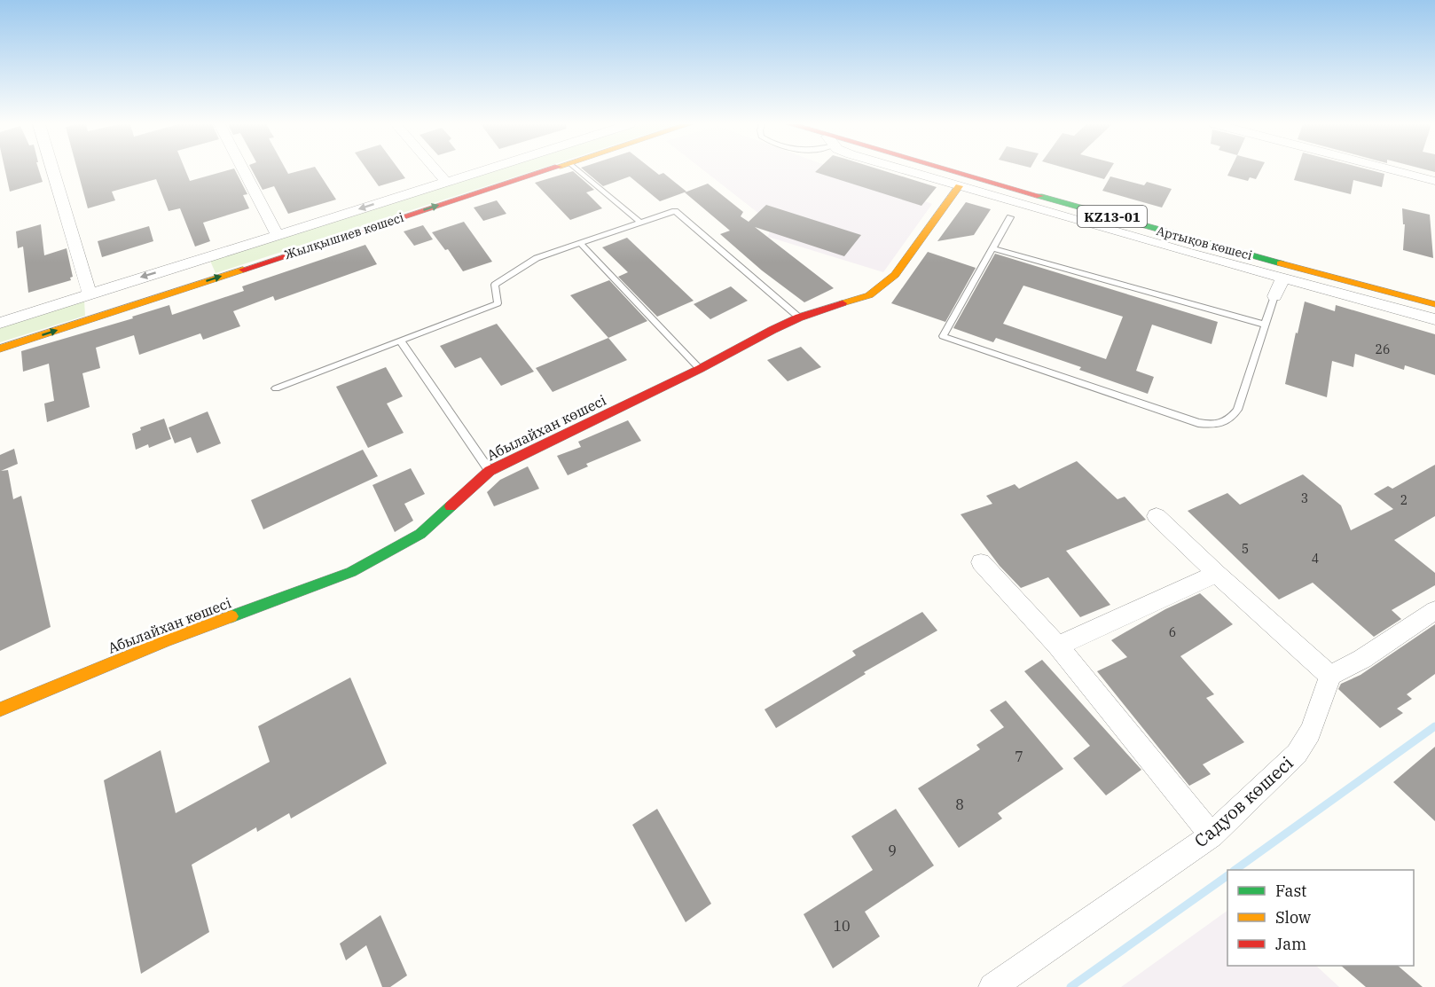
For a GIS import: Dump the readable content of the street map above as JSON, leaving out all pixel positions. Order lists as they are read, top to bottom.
{
  "streets": {
    "main road": [
      "KZ13-01",
      "Жылқышиев көшесі",
      "Артықов көшесі",
      "Абылайхан көшесі"
    ],
    "street": ["Садуов көшесі"]
  },
  "house_numbers": [
    "26",
    "3",
    "2",
    "5",
    "4",
    "6",
    "7",
    "8",
    "9",
    "10"
  ],
  "legend": ["Fast", "Slow", "Jam"]
}
